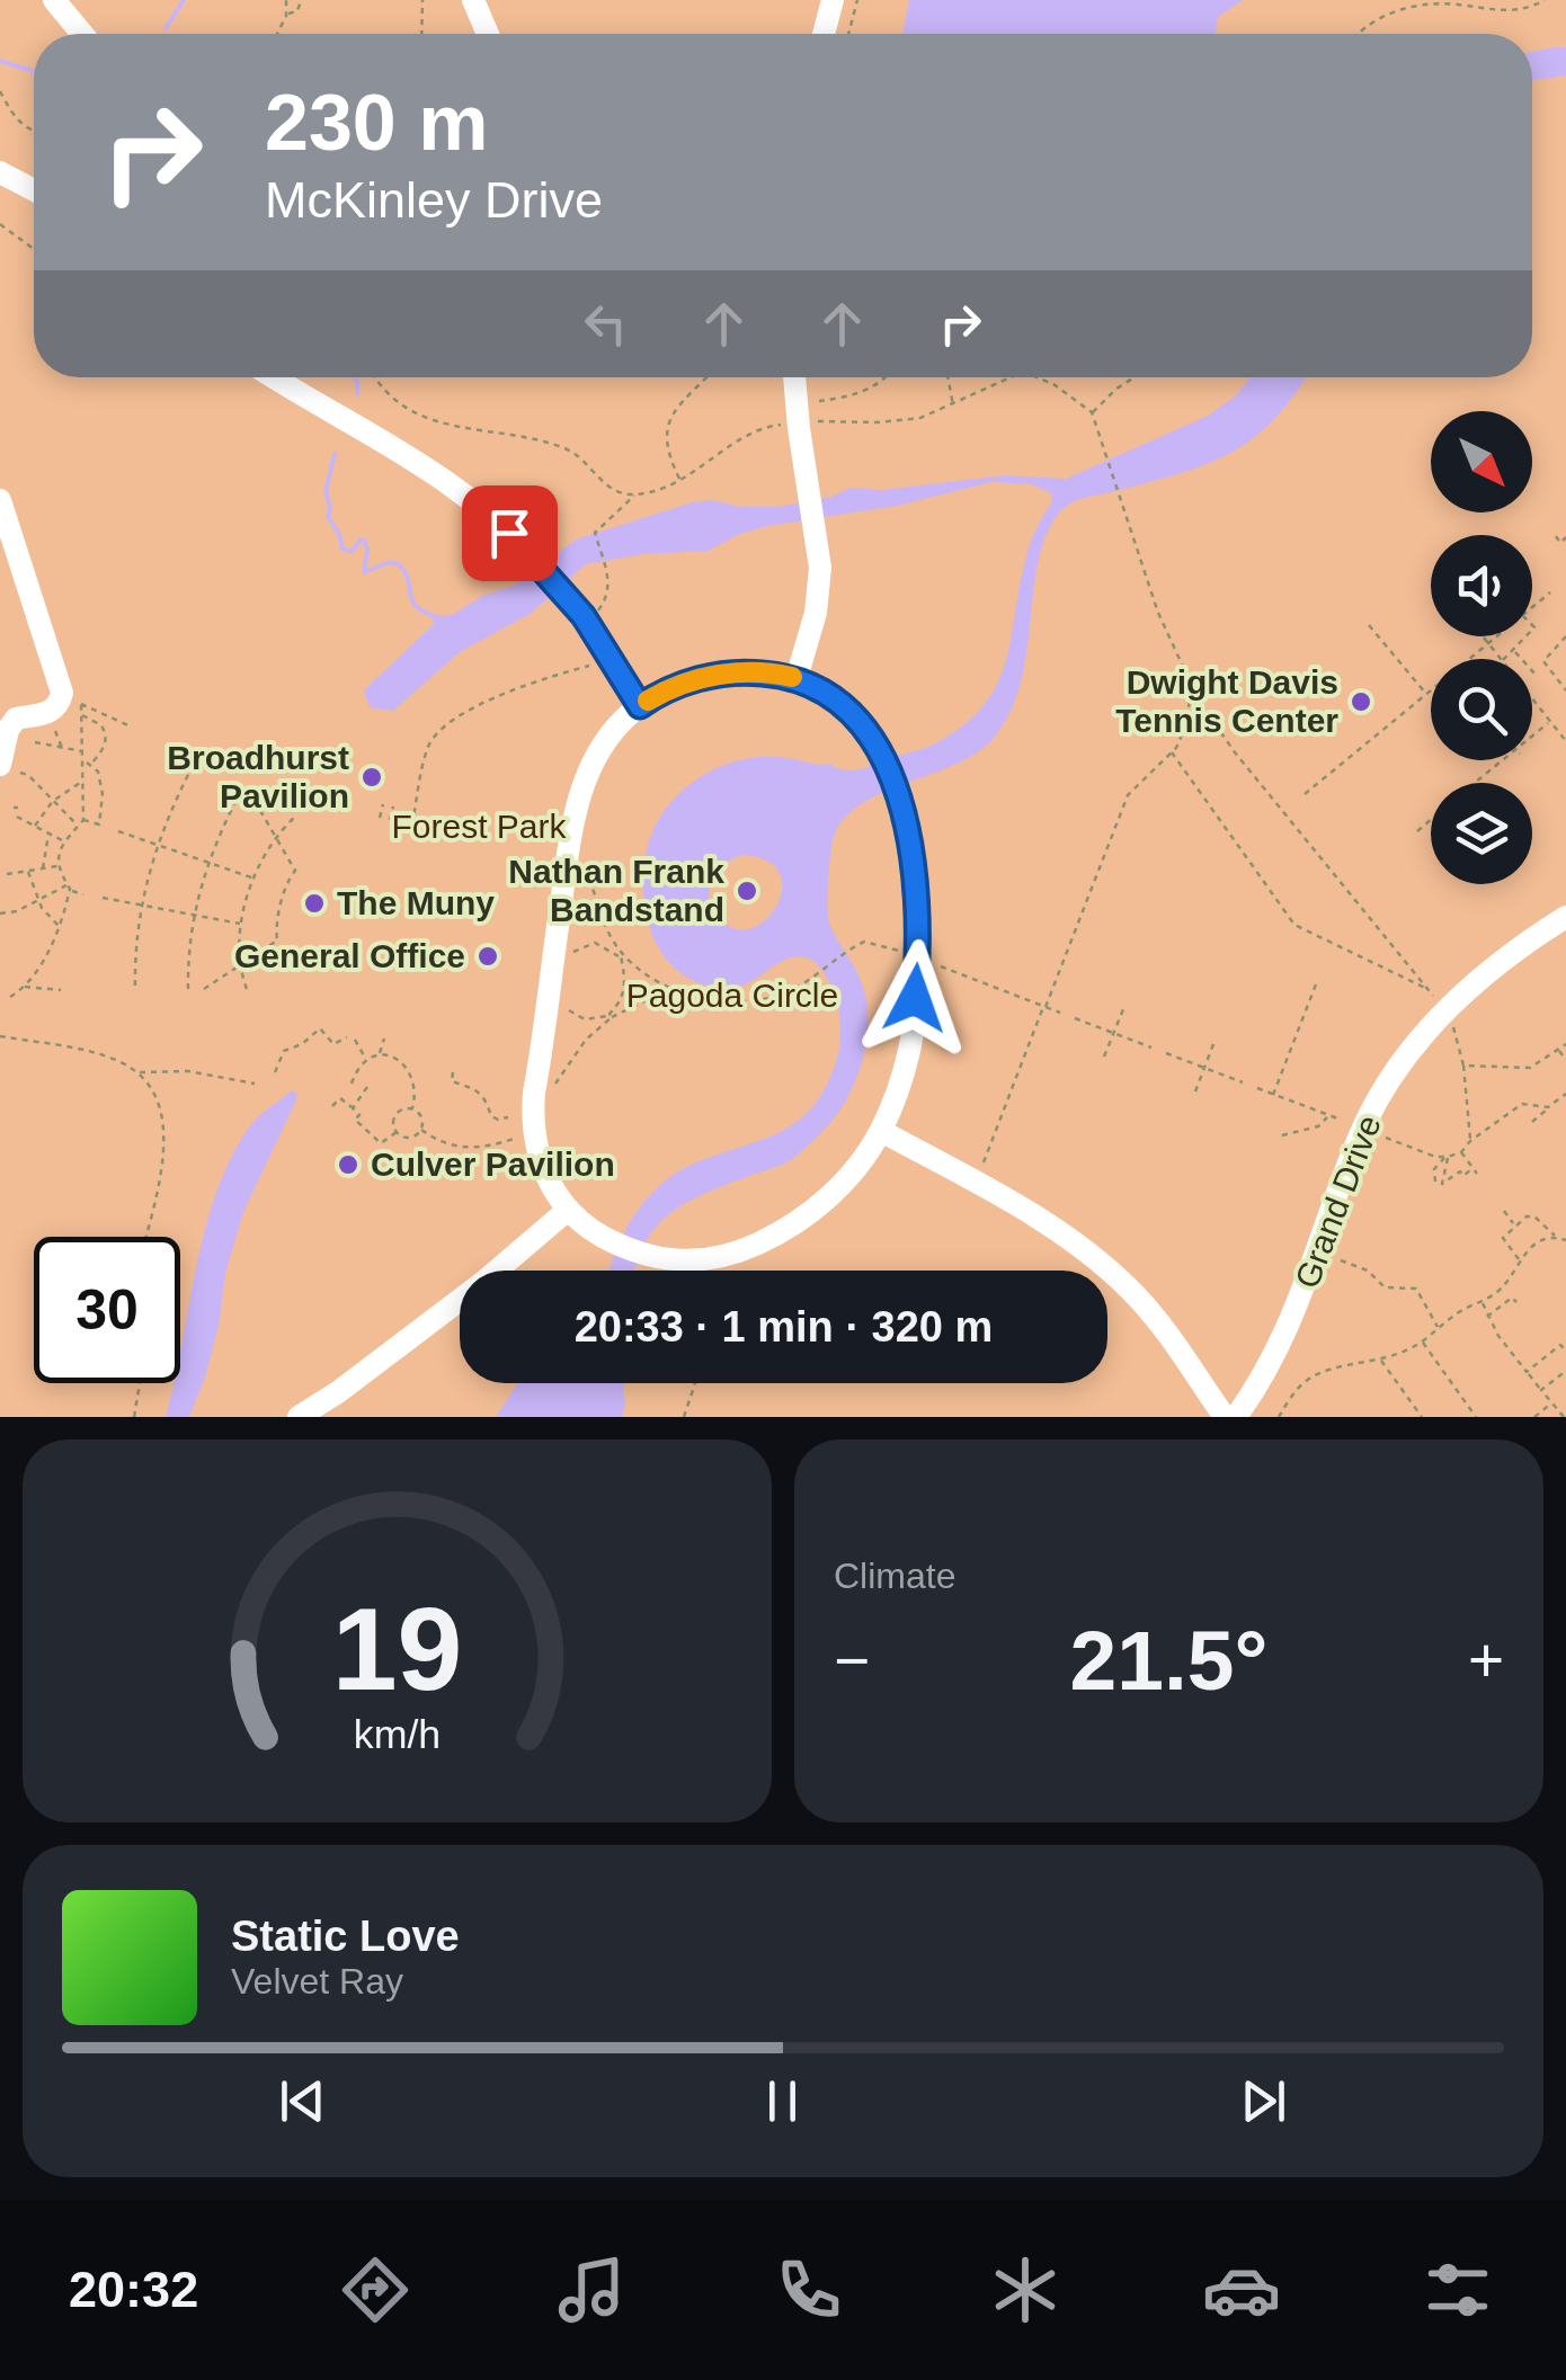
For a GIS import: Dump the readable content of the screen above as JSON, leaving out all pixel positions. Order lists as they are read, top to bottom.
{
  "streets": {
    "street": ["Grand Drive"]
  },
  "parks": ["Forest Park", "Pagoda Circle"],
  "places": [
    "Dwight Davis Tennis Center",
    "Broadhurst Pavilion",
    "Nathan Frank Bandstand",
    "The Muny",
    "General Office",
    "Culver Pavilion"
  ],
  "north": "bottom right",
  "page": {
    "turn": ["230 m", "McKinley Drive"],
    "limit": "30",
    "trip": "20:33 · 1 min · 320 m",
    "tile": "Climate",
    "heat": ["−", "21.5°", "+"],
    "song": ["Static Love", "Velvet Ray"],
    "tabs": "20:32",
    "gauge": ["19", "km/h"]
  }
}
